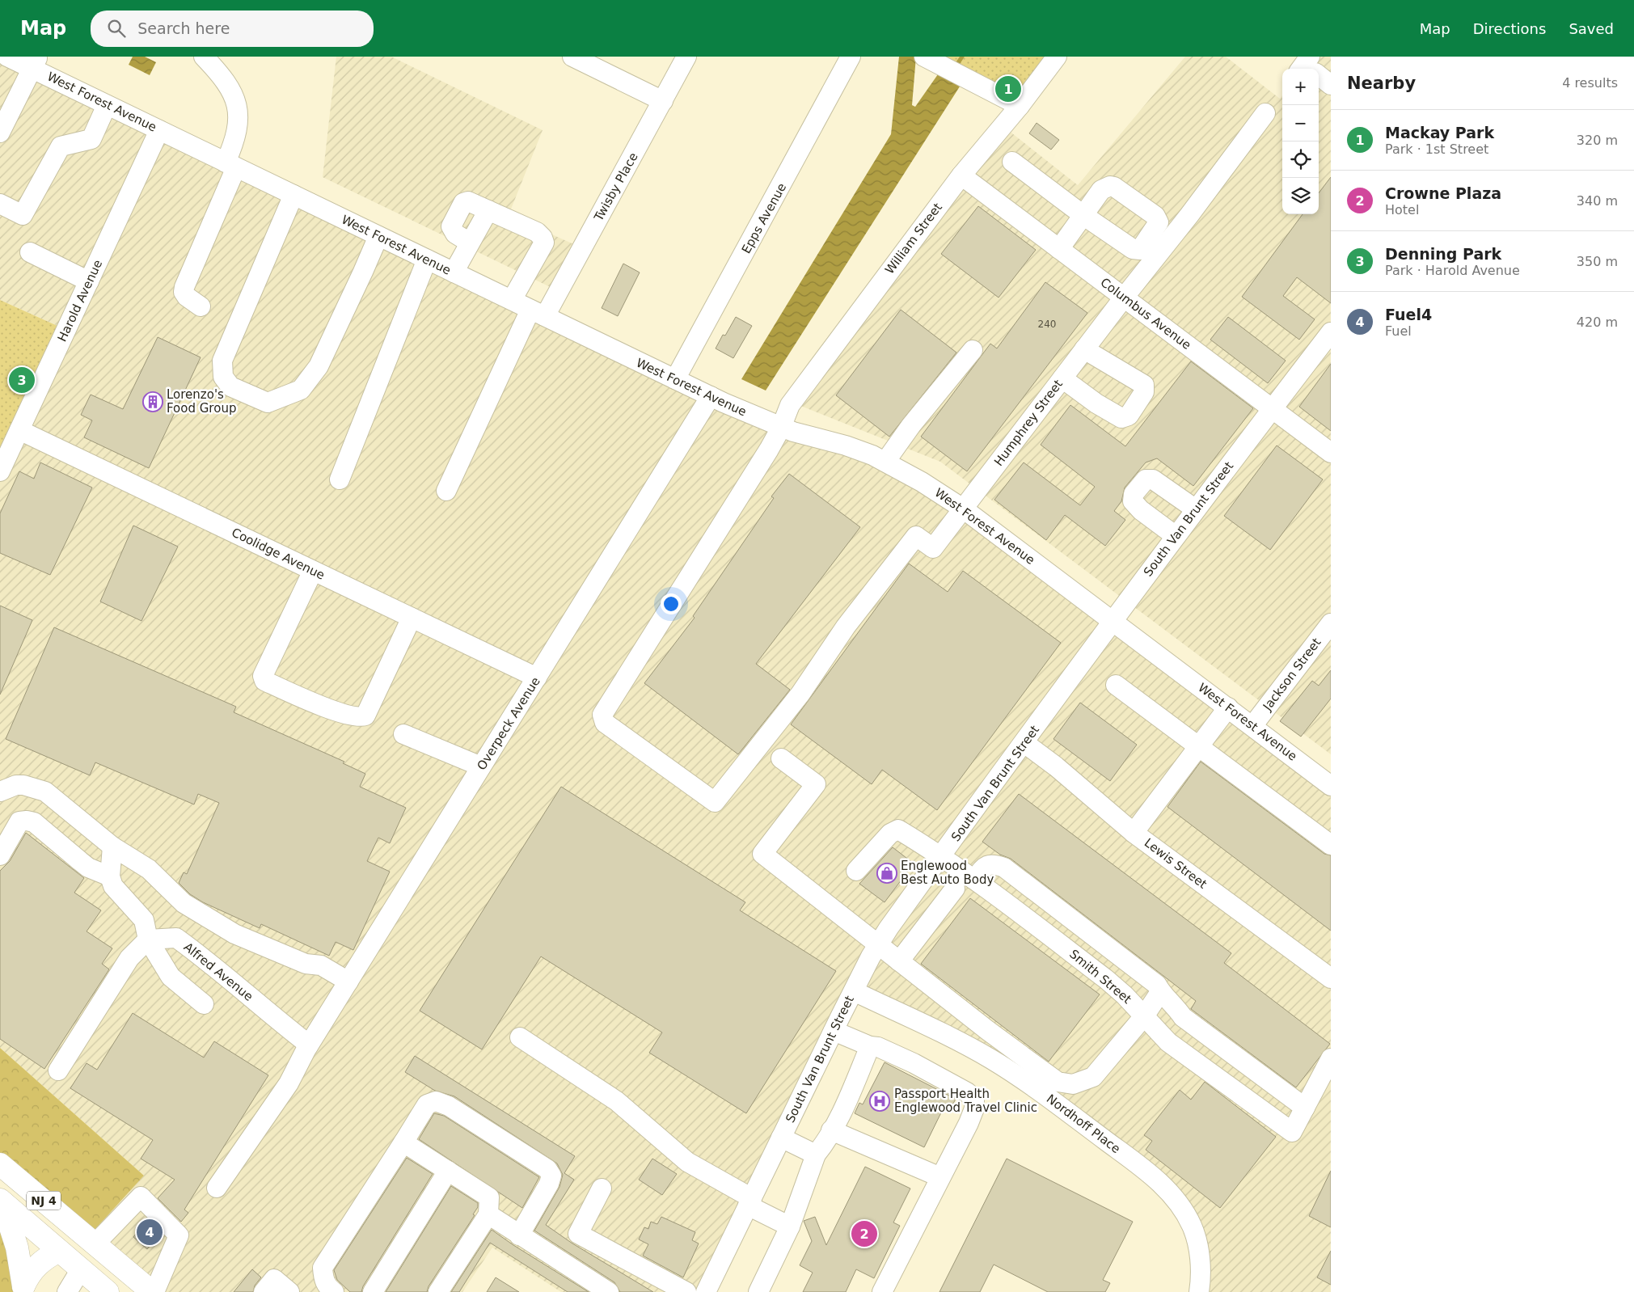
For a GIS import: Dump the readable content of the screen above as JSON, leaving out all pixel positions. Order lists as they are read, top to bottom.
{
  "streets": {
    "highway": ["NJ 4"],
    "street": [
      "West Forest Avenue",
      "Twisby Place",
      "Epps Avenue",
      "William Street",
      "Harold Avenue",
      "Columbus Avenue",
      "Humphrey Street",
      "South Van Brunt Street",
      "Coolidge Avenue",
      "Jackson Street",
      "Overpeck Avenue",
      "Lewis Street",
      "Alfred Avenue",
      "Smith Street",
      "Nordhoff Place"
    ]
  },
  "crossings": [
    ["West Forest Avenue", "Twisby Place"],
    ["West Forest Avenue", "Epps Avenue"],
    ["West Forest Avenue", "William Street"],
    ["West Forest Avenue", "Harold Avenue"],
    ["West Forest Avenue", "Humphrey Street"],
    ["West Forest Avenue", "South Van Brunt Street"],
    ["West Forest Avenue", "Jackson Street"],
    ["West Forest Avenue", "Overpeck Avenue"],
    ["William Street", "Columbus Avenue"],
    ["William Street", "Humphrey Street"],
    ["Harold Avenue", "Coolidge Avenue"],
    ["Columbus Avenue", "Humphrey Street"],
    ["Columbus Avenue", "South Van Brunt Street"],
    ["South Van Brunt Street", "Lewis Street"],
    ["South Van Brunt Street", "Smith Street"],
    ["South Van Brunt Street", "Nordhoff Place"],
    ["Coolidge Avenue", "Overpeck Avenue"],
    ["Overpeck Avenue", "Alfred Avenue"]
  ],
  "places": {
    "building": ["Lorenzo's Food Group"],
    "shop": ["Englewood Best Auto Body"],
    "hospital": ["Passport Health Englewood Travel Clinic"]
  },
  "house_numbers": ["240"],
  "page": {
    "header": "Map",
    "search": "Search here",
    "nav": ["Map", "Directions", "Saved"],
    "heading": ["Nearby", "4 results"],
    "map_buttons": ["+", "−"],
    "pins": [
      "1",
      "3",
      "4",
      "2"
    ],
    "list": [
      {
        "mark": "1",
        "name": "Mackay Park",
        "note": "Park · 1st Street",
        "value": "320 m"
      },
      {
        "mark": "2",
        "name": "Crowne Plaza",
        "note": "Hotel",
        "value": "340 m"
      },
      {
        "mark": "3",
        "name": "Denning Park",
        "note": "Park · Harold Avenue",
        "value": "350 m"
      },
      {
        "mark": "4",
        "name": "Fuel4",
        "note": "Fuel",
        "value": "420 m"
      }
    ]
  }
}
